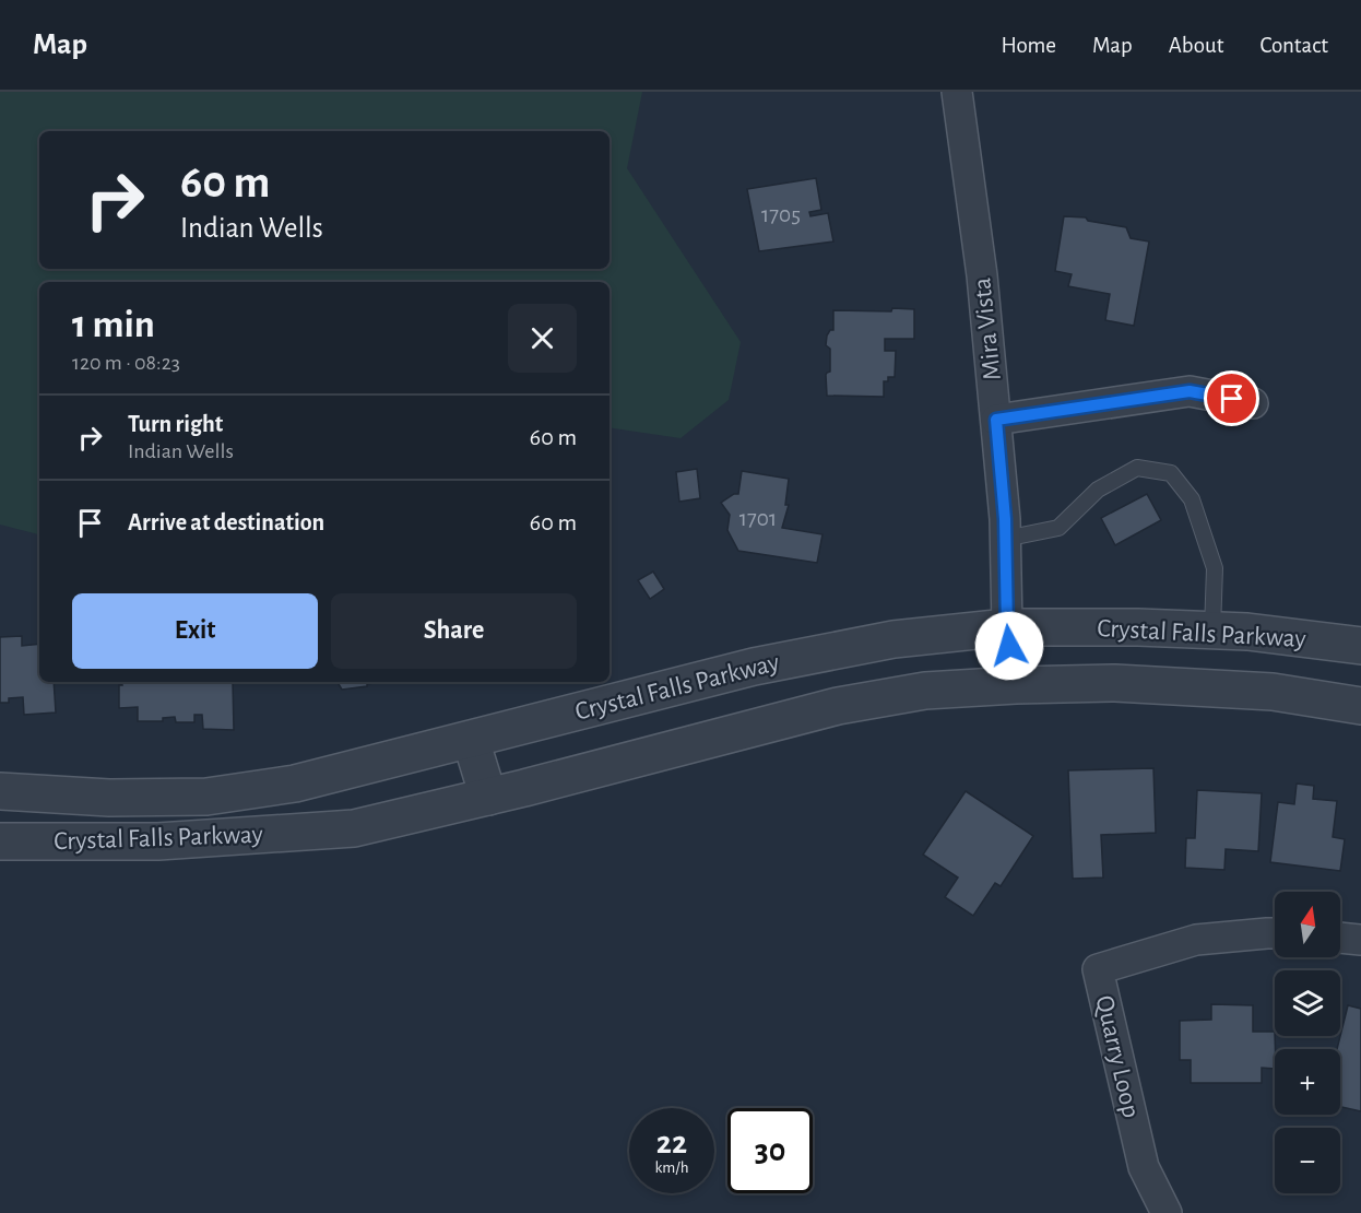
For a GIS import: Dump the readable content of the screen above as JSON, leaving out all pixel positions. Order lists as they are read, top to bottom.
{
  "streets": {
    "street": ["Mira Vista", "Crystal Falls Parkway", "Quarry Loop"]
  },
  "crossings": [
    ["Mira Vista", "Crystal Falls Parkway"]
  ],
  "house_numbers": ["1705", "1701"],
  "north": "top",
  "page": {
    "header": "Map",
    "nav": [
      "Home",
      "Map",
      "About",
      "Contact"
    ],
    "turn": ["60 m", "Indian Wells"],
    "heading": ["1 min", "120 m · 08:23"],
    "list": [
      {
        "name": "Turn right",
        "note": "Indian Wells",
        "value": "60 m"
      },
      {
        "name": "Arrive at destination",
        "value": "60 m"
      }
    ],
    "buttons": ["Exit", "Share"],
    "map_buttons": ["+", "−"],
    "speed": "22 km/h",
    "limit": "30"
  }
}
